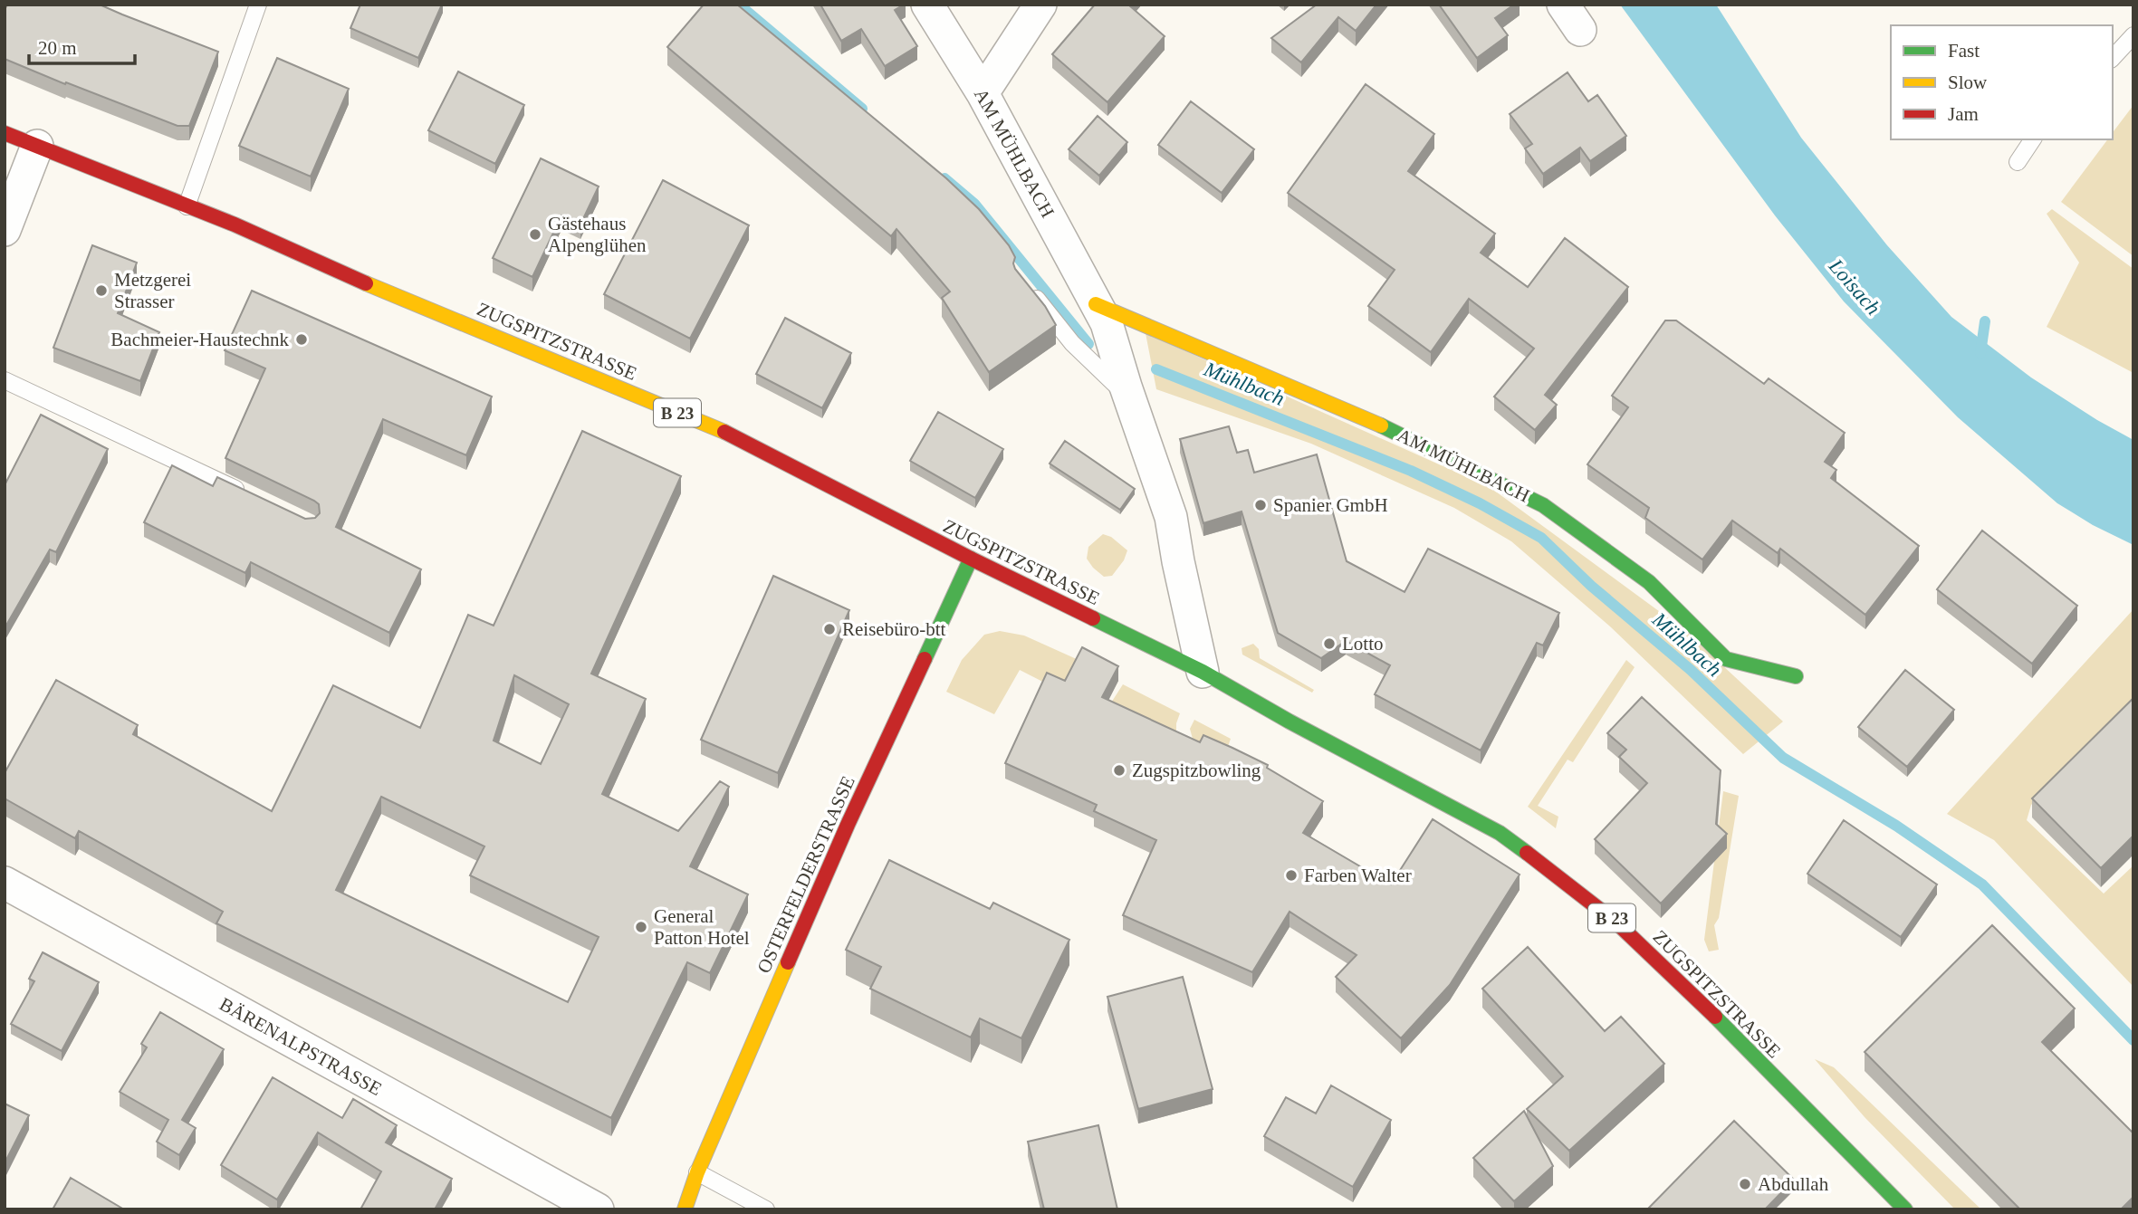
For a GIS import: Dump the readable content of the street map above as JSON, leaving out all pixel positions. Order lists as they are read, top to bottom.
{
  "streets": {
    "main road": [
      "AM MÜHLBACH",
      "ZUGSPITZSTRASSE",
      "B 23",
      "OSTERFELDERSTRASSE"
    ],
    "street": ["BÄRENALPSTRASSE"]
  },
  "crossings": [
    ["AM MÜHLBACH", "ZUGSPITZSTRASSE"],
    ["ZUGSPITZSTRASSE", "OSTERFELDERSTRASSE"]
  ],
  "water": ["Loisach", "Mühlbach"],
  "places": [
    "Gästehaus Alpenglühen",
    "Metzgerei Strasser",
    "Bachmeier-Haustechnk",
    "Spanier GmbH",
    "Reisebüro-btt",
    "Lotto",
    "Zugspitzbowling",
    "Farben Walter",
    "General Patton Hotel",
    "Abdullah"
  ],
  "legend": ["Fast", "Slow", "Jam"],
  "scale_bar": "20 m"
}
